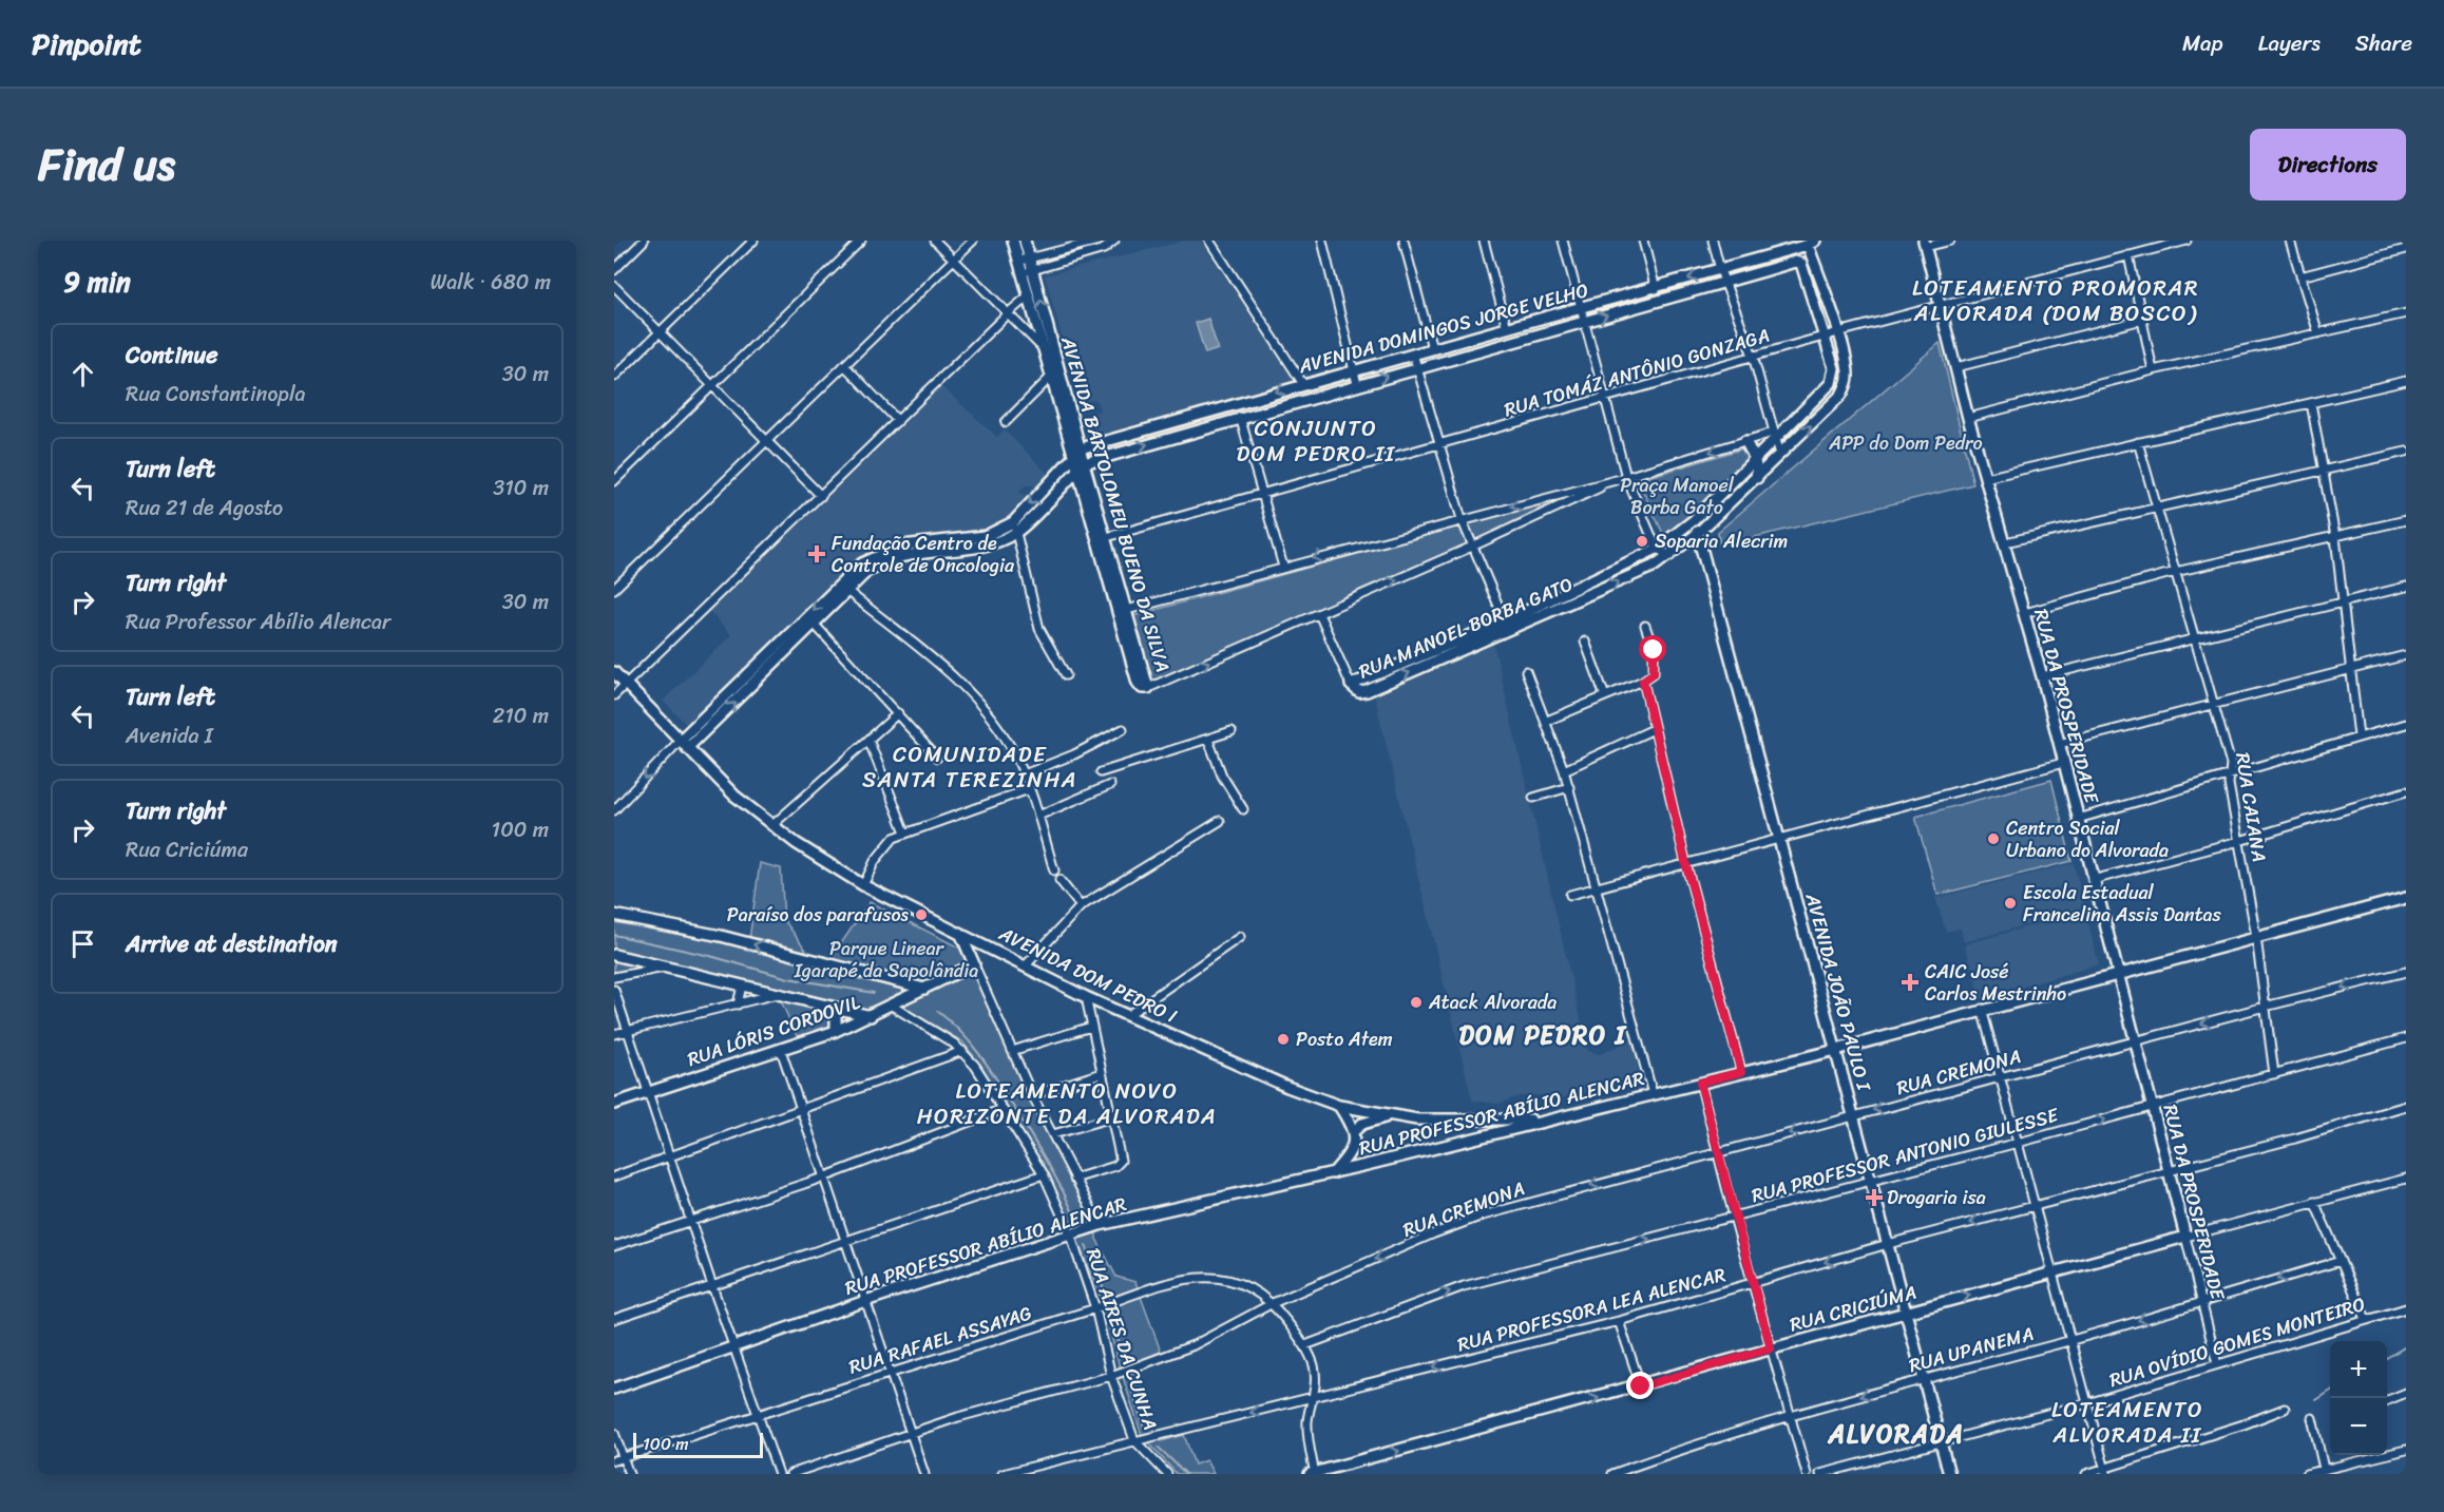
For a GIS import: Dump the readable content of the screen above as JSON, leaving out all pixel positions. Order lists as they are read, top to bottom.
{
  "streets": {
    "street": [
      "AVENIDA DOMINGOS JORGE VELHO",
      "RUA TOMÁZ ANTÔNIO GONZAGA",
      "AVENIDA BARTOLOMEU BUENO DA SILVA",
      "RUA MANOEL BORBA GATO",
      "RUA DA PROSPERIDADE",
      "RUA CAIANA",
      "AVENIDA DOM PEDRO I",
      "AVENIDA JOÃO PAULO I",
      "RUA LÓRIS CORDOVIL",
      "RUA CREMONA",
      "RUA PROFESSOR ABÍLIO ALENCAR",
      "RUA PROFESSOR ANTONIO GIULESSE",
      "RUA CRICIÚMA",
      "RUA PROFESSORA LEA ALENCAR",
      "RUA AIRES DA CUNHA",
      "RUA RAFAEL ASSAYAG",
      "RUA OVÍDIO GOMES MONTEIRO",
      "RUA UPANEMA"
    ]
  },
  "crossings": [
    ["AVENIDA DOMINGOS JORGE VELHO", "AVENIDA BARTOLOMEU BUENO DA SILVA"],
    ["AVENIDA DOMINGOS JORGE VELHO", "RUA MANOEL BORBA GATO"],
    ["RUA TOMÁZ ANTÔNIO GONZAGA", "AVENIDA BARTOLOMEU BUENO DA SILVA"],
    ["RUA TOMÁZ ANTÔNIO GONZAGA", "RUA MANOEL BORBA GATO"],
    ["RUA TOMÁZ ANTÔNIO GONZAGA", "RUA DA PROSPERIDADE"],
    ["RUA MANOEL BORBA GATO", "AVENIDA JOÃO PAULO I"],
    ["RUA DA PROSPERIDADE", "RUA CREMONA"],
    ["RUA DA PROSPERIDADE", "RUA PROFESSOR ABÍLIO ALENCAR"],
    ["RUA DA PROSPERIDADE", "RUA PROFESSOR ANTONIO GIULESSE"],
    ["RUA DA PROSPERIDADE", "RUA CRICIÚMA"],
    ["RUA DA PROSPERIDADE", "RUA PROFESSORA LEA ALENCAR"],
    ["RUA DA PROSPERIDADE", "RUA OVÍDIO GOMES MONTEIRO"],
    ["RUA DA PROSPERIDADE", "RUA UPANEMA"],
    ["RUA CAIANA", "RUA CREMONA"],
    ["RUA CAIANA", "RUA PROFESSOR ABÍLIO ALENCAR"],
    ["RUA CAIANA", "RUA PROFESSOR ANTONIO GIULESSE"],
    ["AVENIDA DOM PEDRO I", "RUA PROFESSOR ABÍLIO ALENCAR"],
    ["AVENIDA JOÃO PAULO I", "RUA CREMONA"],
    ["AVENIDA JOÃO PAULO I", "RUA PROFESSOR ABÍLIO ALENCAR"],
    ["AVENIDA JOÃO PAULO I", "RUA PROFESSOR ANTONIO GIULESSE"],
    ["AVENIDA JOÃO PAULO I", "RUA CRICIÚMA"],
    ["AVENIDA JOÃO PAULO I", "RUA PROFESSORA LEA ALENCAR"],
    ["AVENIDA JOÃO PAULO I", "RUA OVÍDIO GOMES MONTEIRO"],
    ["AVENIDA JOÃO PAULO I", "RUA UPANEMA"],
    ["RUA LÓRIS CORDOVIL", "RUA AIRES DA CUNHA"],
    ["RUA CREMONA", "RUA AIRES DA CUNHA"],
    ["RUA CREMONA", "RUA RAFAEL ASSAYAG"],
    ["RUA PROFESSOR ABÍLIO ALENCAR", "RUA AIRES DA CUNHA"],
    ["RUA PROFESSOR ANTONIO GIULESSE", "RUA RAFAEL ASSAYAG"],
    ["RUA PROFESSORA LEA ALENCAR", "RUA AIRES DA CUNHA"],
    ["RUA AIRES DA CUNHA", "RUA RAFAEL ASSAYAG"]
  ],
  "one_way": [
    "RUA CREMONA",
    "RUA PROFESSOR ANTONIO GIULESSE",
    "RUA CRICIÚMA",
    "RUA PROFESSORA LEA ALENCAR",
    "RUA UPANEMA"
  ],
  "districts": [
    "LOTEAMENTO PROMORAR ALVORADA (DOM BOSCO)",
    "CONJUNTO DOM PEDRO II",
    "COMUNIDADE SANTA TEREZINHA",
    "DOM PEDRO I",
    "LOTEAMENTO NOVO HORIZONTE DA ALVORADA",
    "LOTEAMENTO ALVORADA II",
    "ALVORADA"
  ],
  "parks": ["APP do Dom Pedro", "Praça Manoel Borba Gato", "Parque Linear Igarapé da Sapolândia"],
  "places": {
    "other": [
      "Soparia Alecrim",
      "Centro Social Urbano do Alvorada",
      "Escola Estadual Francelina Assis Dantas",
      "Paraíso dos parafusos",
      "Atack Alvorada",
      "Posto Atem"
    ],
    "health": ["Fundação Centro de Controle de Oncologia", "CAIC José Carlos Mestrinho", "Drogaria isa"]
  },
  "scale_bar": "100 m",
  "page": {
    "header": "Pinpoint",
    "nav": ["Map", "Layers", "Share"],
    "title": "Find us",
    "buttons": "Directions",
    "heading": ["9 min", "Walk · 680 m"],
    "list": [
      ["Continue", "Rua Constantinopla", "30 m"],
      ["Turn left", "Rua 21 de Agosto", "310 m"],
      ["Turn right", "Rua Professor Abílio Alencar", "30 m"],
      ["Turn left", "Avenida I", "210 m"],
      ["Turn right", "Rua Criciúma", "100 m"],
      "Arrive at destination"
    ],
    "map_buttons": ["+", "−"],
    "scale": "100 m"
  }
}
